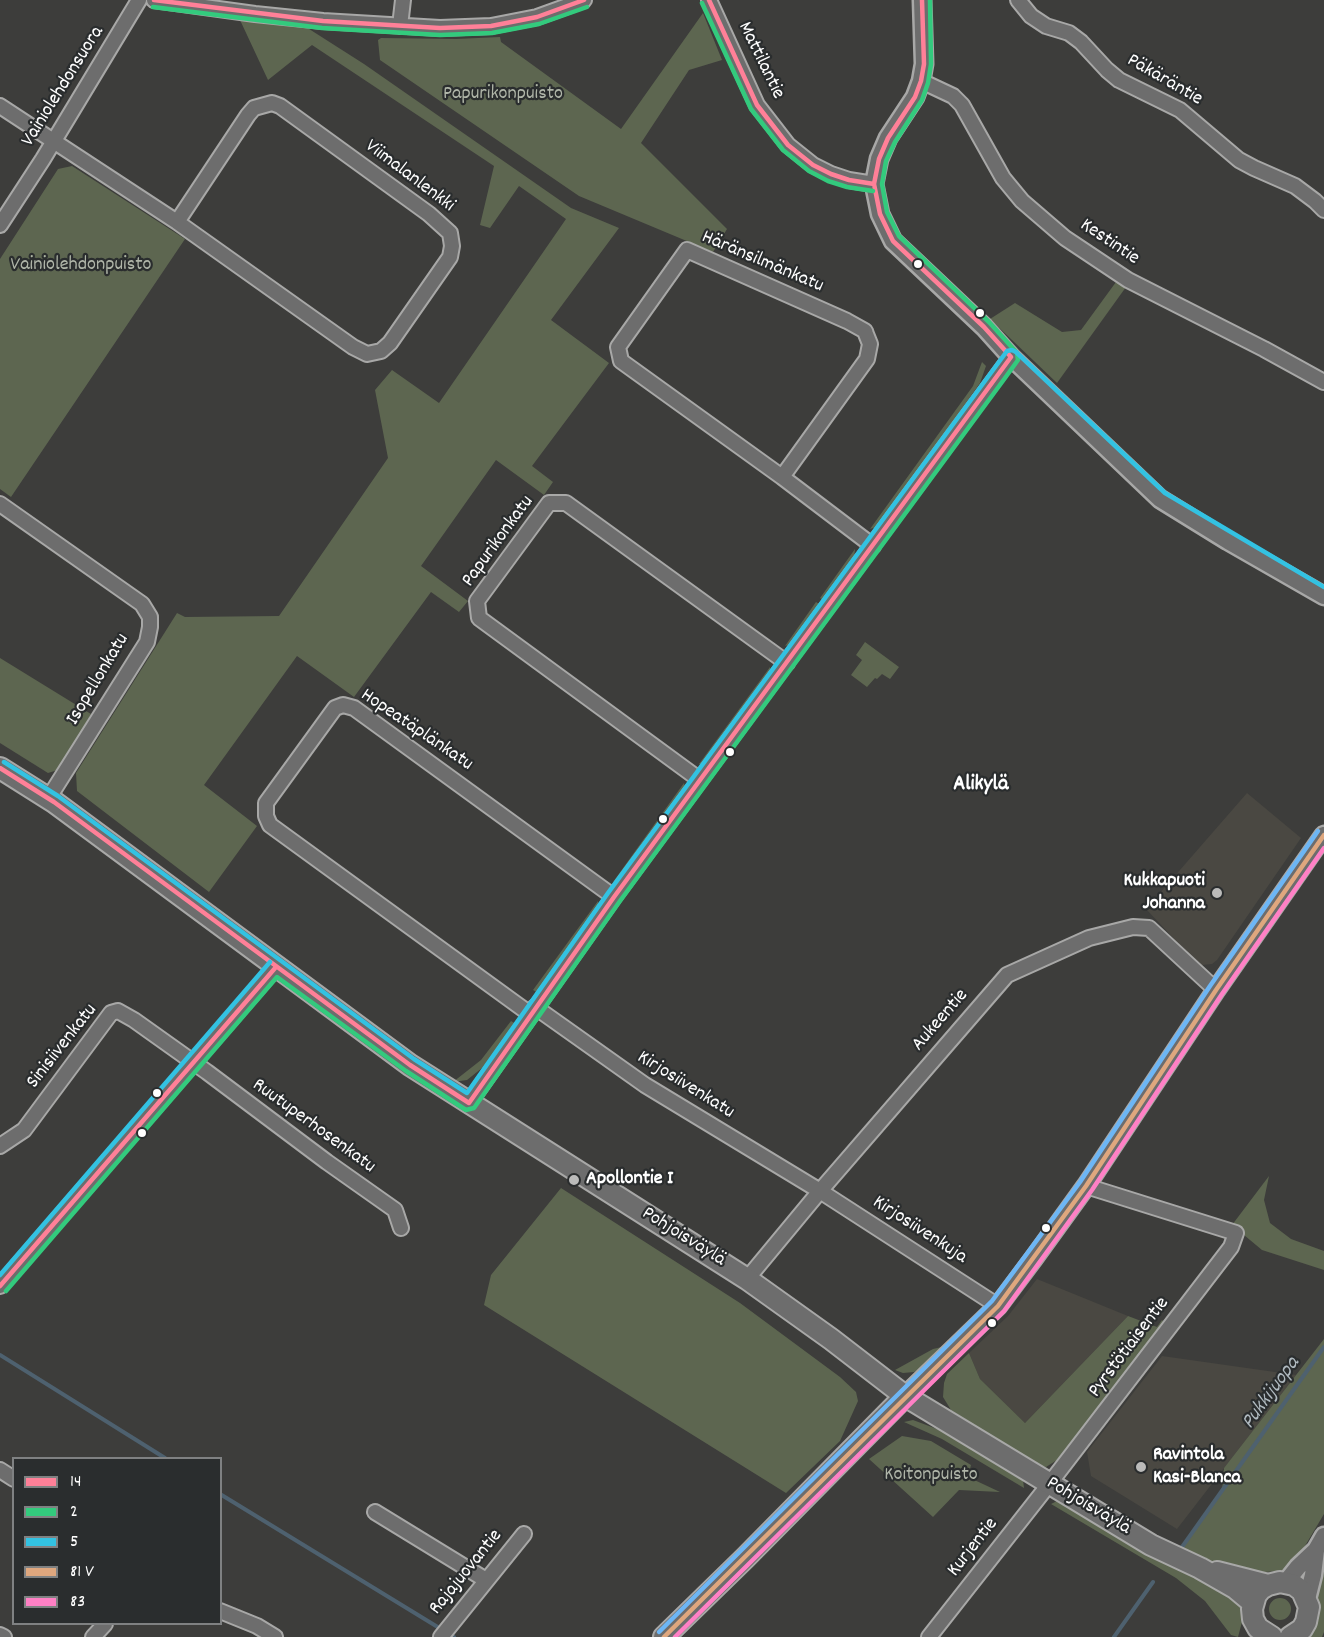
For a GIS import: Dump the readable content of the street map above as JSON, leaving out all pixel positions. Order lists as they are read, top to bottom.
{
  "streets": {
    "main road": ["Pohjoisväylä"],
    "street": [
      "Mattilantie",
      "Päkäräntie",
      "Vainiolehdonsuora",
      "Viimalanlenkki",
      "Kestintie",
      "Häränsilmänkatu",
      "Papurikonkatu",
      "Isopellonkatu",
      "Hopeatäplänkatu",
      "Aukeentie",
      "Sinisiivenkatu",
      "Kirjosiivenkatu",
      "Ruutuperhosenkatu",
      "Kirjosiivenkuja",
      "Pyrstötiaisentie",
      "Kurjentie",
      "Rajajuovantie"
    ]
  },
  "crossings": [
    ["Vainiolehdonsuora", "Viimalanlenkki"],
    ["Isopellonkatu", "Pohjoisväylä"],
    ["Hopeatäplänkatu", "Kirjosiivenkatu"],
    ["Aukeentie", "Kirjosiivenkatu"],
    ["Aukeentie", "Kirjosiivenkuja"],
    ["Aukeentie", "Pohjoisväylä"],
    ["Sinisiivenkatu", "Ruutuperhosenkatu"],
    ["Kirjosiivenkatu", "Kirjosiivenkuja"],
    ["Pohjoisväylä", "Pyrstötiaisentie"],
    ["Pohjoisväylä", "Kurjentie"],
    ["Pyrstötiaisentie", "Kurjentie"]
  ],
  "districts": ["Alikylä"],
  "water": ["Pukkijuopa"],
  "parks": ["Papurikonpuisto", "Vainiolehdonpuisto", "Koitonpuisto"],
  "places": ["Kukkapuoti Johanna", "Apollontie I", "Ravintola Kasi-Blanca"],
  "lines": [
    "transit line 14",
    "transit line 2",
    "transit line 5",
    "transit line 83"
  ],
  "legend": [
    "14",
    "2",
    "5",
    "81 V",
    "83"
  ]
}
